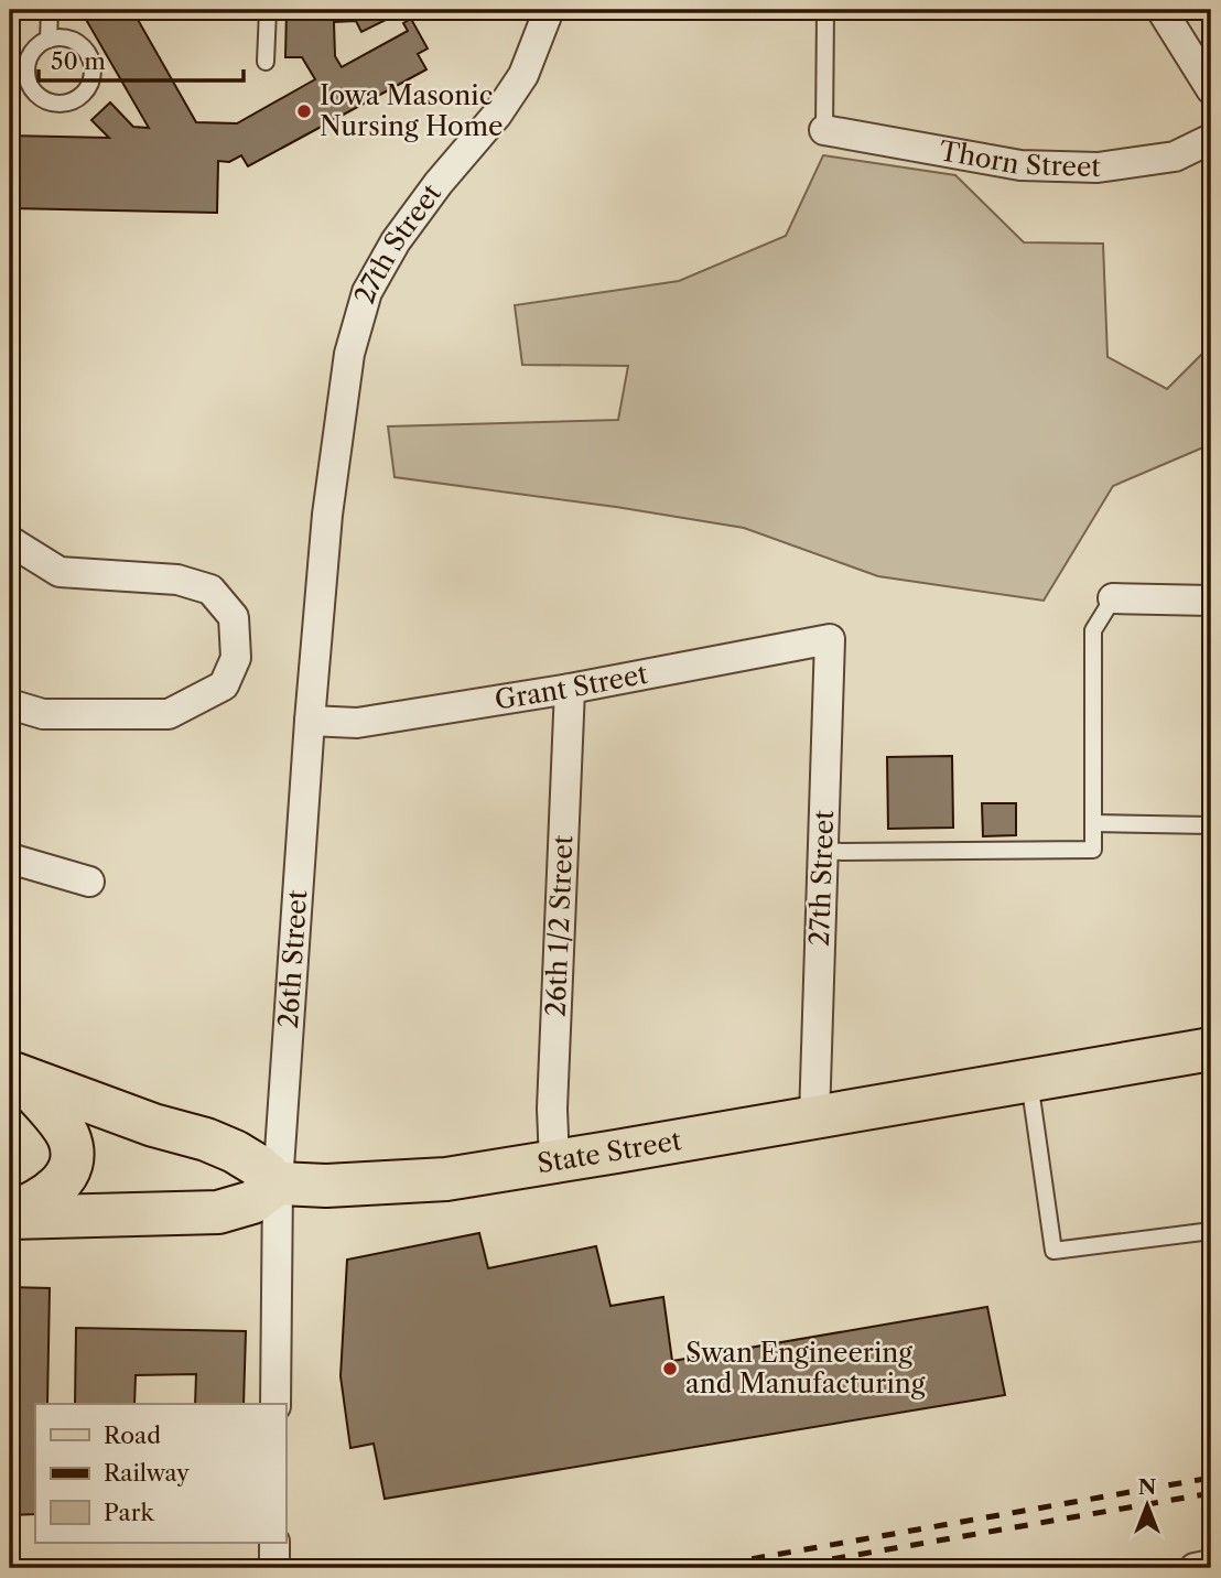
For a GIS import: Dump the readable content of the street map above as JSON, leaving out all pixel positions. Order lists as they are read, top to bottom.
{
  "streets": {
    "main road": ["State Street"],
    "street": [
      "Thorn Street",
      "27th Street",
      "Grant Street",
      "26th 1/2 Street",
      "26th Street"
    ]
  },
  "crossings": [
    ["27th Street", "Grant Street"],
    ["27th Street", "26th Street"],
    ["27th Street", "State Street"],
    ["Grant Street", "26th 1/2 Street"],
    ["Grant Street", "26th Street"],
    ["26th 1/2 Street", "State Street"],
    ["26th Street", "State Street"]
  ],
  "places": ["Iowa Masonic Nursing Home", "Swan Engineering and Manufacturing"],
  "legend": ["Road", "Railway", "Park"],
  "scale_bar": "50 m",
  "north": "top"
}
